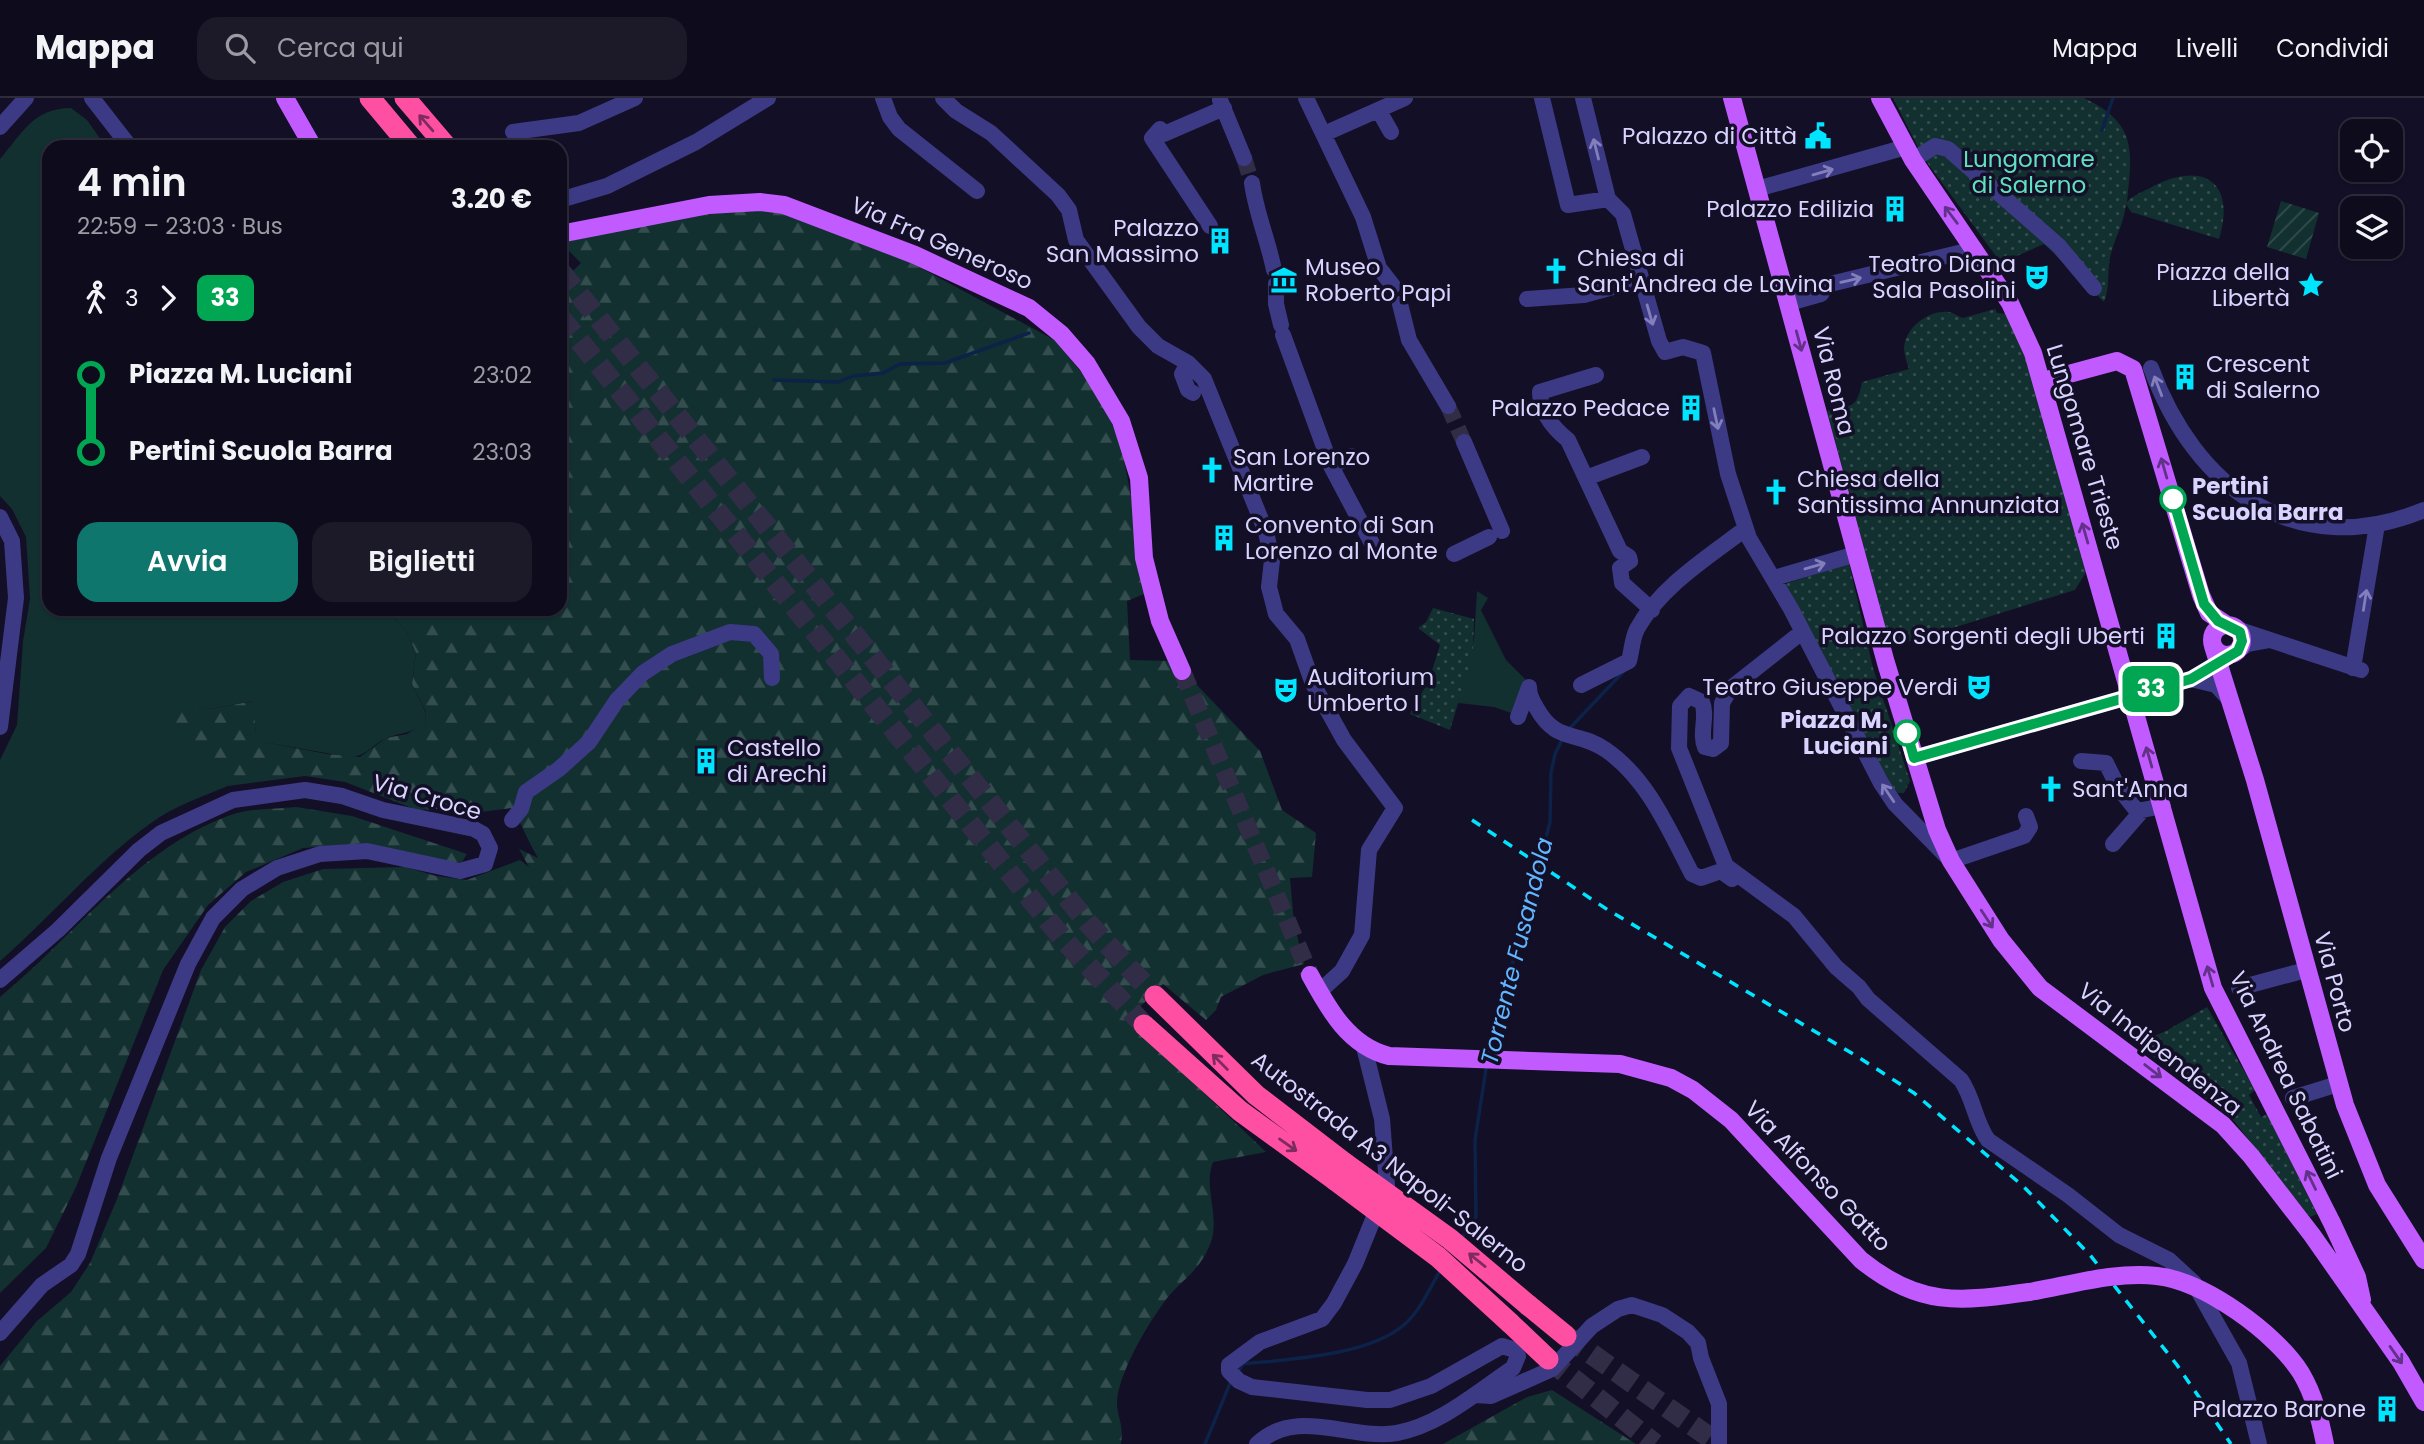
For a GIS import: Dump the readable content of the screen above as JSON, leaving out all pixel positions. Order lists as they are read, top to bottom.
{
  "streets": {
    "highway": ["Autostrada A3 Napoli-Salerno"],
    "main road": [
      "Via Fra Generoso",
      "Via Roma",
      "Lungomare Trieste",
      "Via Porto",
      "Via Indipendenza",
      "Via Andrea Sabatini",
      "Via Alfonso Gatto"
    ],
    "street": ["Via Croce"]
  },
  "crossings": [
    ["Via Roma", "Via Indipendenza"],
    ["Lungomare Trieste", "Via Andrea Sabatini"],
    ["Via Indipendenza", "Via Andrea Sabatini"]
  ],
  "one_way": [
    "Via Roma",
    "Lungomare Trieste",
    "Via Indipendenza",
    "Via Andrea Sabatini"
  ],
  "water": ["Torrente Fusandola"],
  "parks": ["Lungomare di Salerno"],
  "places": {
    "public building": ["Palazzo di Città"],
    "building": [
      "Palazzo Edilizia",
      "Palazzo San Massimo",
      "Crescent di Salerno",
      "Palazzo Pedace",
      "Convento di San Lorenzo al Monte",
      "Palazzo Sorgenti degli Uberti",
      "Castello di Arechi",
      "Palazzo Barone"
    ],
    "church": [
      "Chiesa di Sant'Andrea de Lavina",
      "San Lorenzo Martire",
      "Chiesa della Santissima Annunziata",
      "Sant'Anna"
    ],
    "theatre": ["Teatro Diana Sala Pasolini", "Teatro Giuseppe Verdi", "Auditorium Umberto I"],
    "museum": ["Museo Roberto Papi"],
    "place": ["Piazza della Libertà"],
    "other": ["Pertini Scuola Barra", "Piazza M. Luciani"]
  },
  "lines": ["bus line 33"],
  "page": {
    "header": "Mappa",
    "search": "Cerca qui",
    "nav": ["Mappa", "Livelli", "Condividi"],
    "on_map": "33",
    "heading": ["4 min", "22:59 – 23:03 · Bus", "3.20 €"],
    "legs": ["3", "33"],
    "list": [
      {
        "name": "Piazza M. Luciani",
        "value": "23:02"
      },
      {
        "name": "Pertini Scuola Barra",
        "value": "23:03"
      }
    ],
    "buttons": ["Avvia", "Biglietti"]
  }
}
